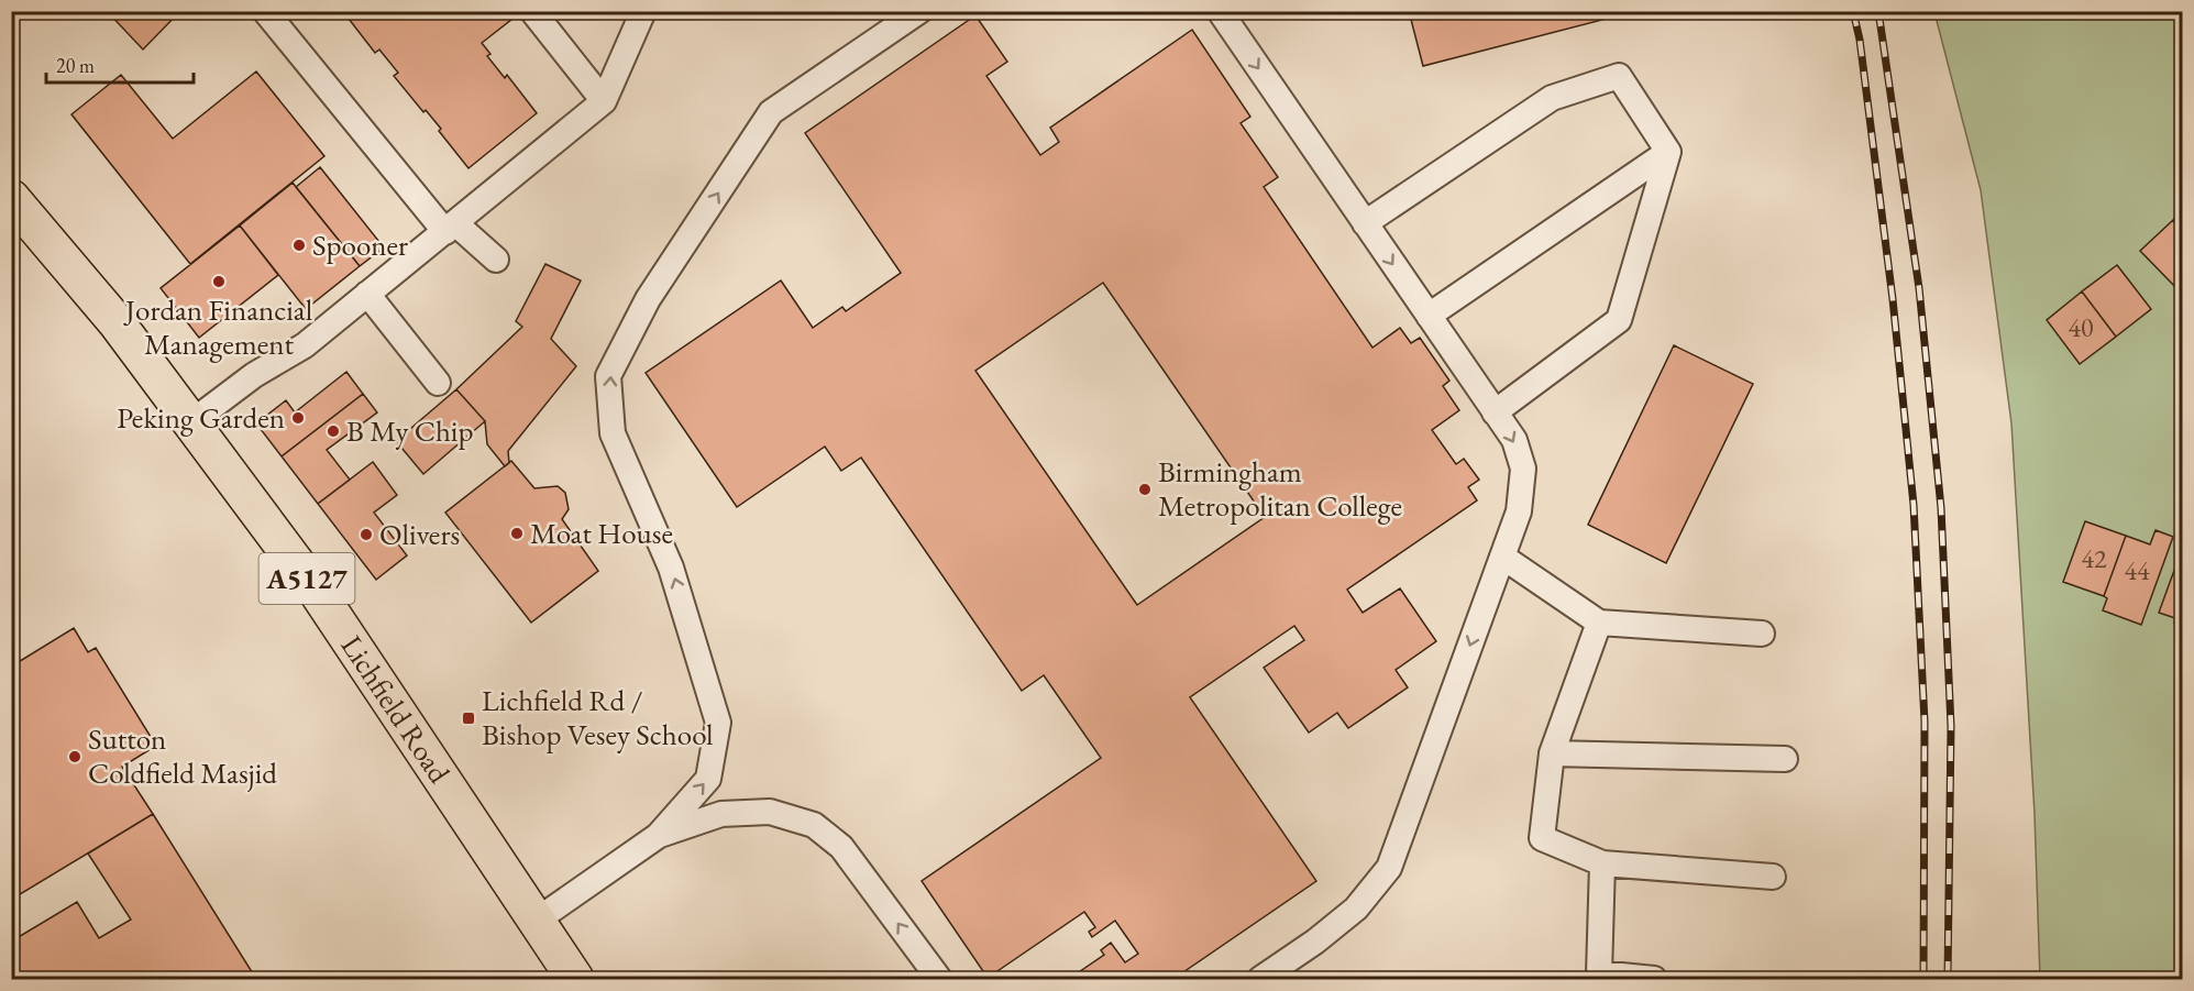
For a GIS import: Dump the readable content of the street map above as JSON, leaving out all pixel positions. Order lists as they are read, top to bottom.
{
  "streets": {
    "main road": ["A5127", "Lichfield Road"]
  },
  "places": {
    "other": [
      "Spooner",
      "Jordan Financial Management",
      "Peking Garden",
      "B My Chip",
      "Birmingham Metropolitan College",
      "Moat House",
      "Olivers",
      "Sutton Coldfield Masjid"
    ],
    "transit": ["Lichfield Rd / Bishop Vesey School"]
  },
  "house_numbers": ["40", "42", "44"],
  "scale_bar": "20 m"
}
